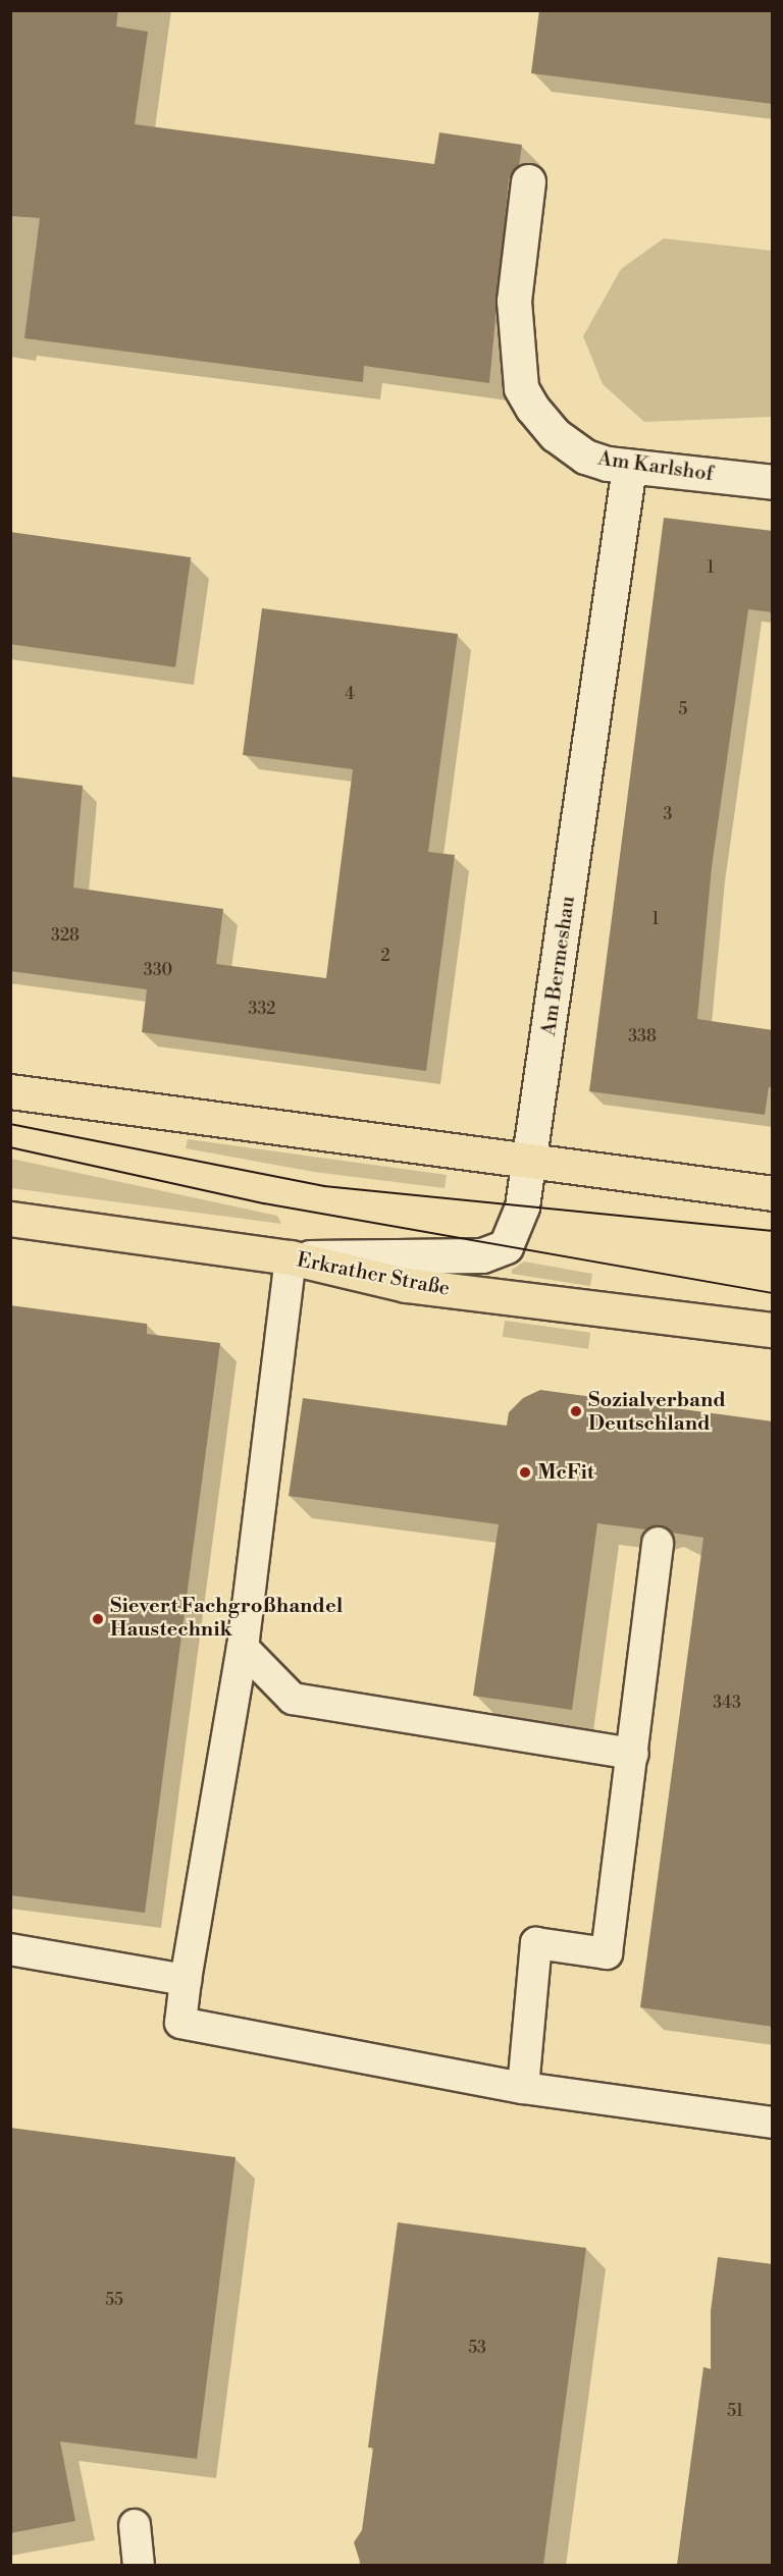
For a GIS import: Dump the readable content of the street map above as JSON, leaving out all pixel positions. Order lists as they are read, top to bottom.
{
  "streets": {
    "main road": ["Erkrather Straße"],
    "street": ["Am Karlshof", "Am Bermeshau"]
  },
  "crossings": [
    ["Am Karlshof", "Am Bermeshau"],
    ["Am Bermeshau", "Erkrather Straße"]
  ],
  "places": ["Sozialverband Deutschland", "McFit", "Sievert Fachgroßhandel Haustechnik"],
  "house_numbers": [
    "1",
    "4",
    "5",
    "3",
    "1",
    "328",
    "2",
    "330",
    "332",
    "338",
    "343",
    "55",
    "53",
    "51"
  ]
}
